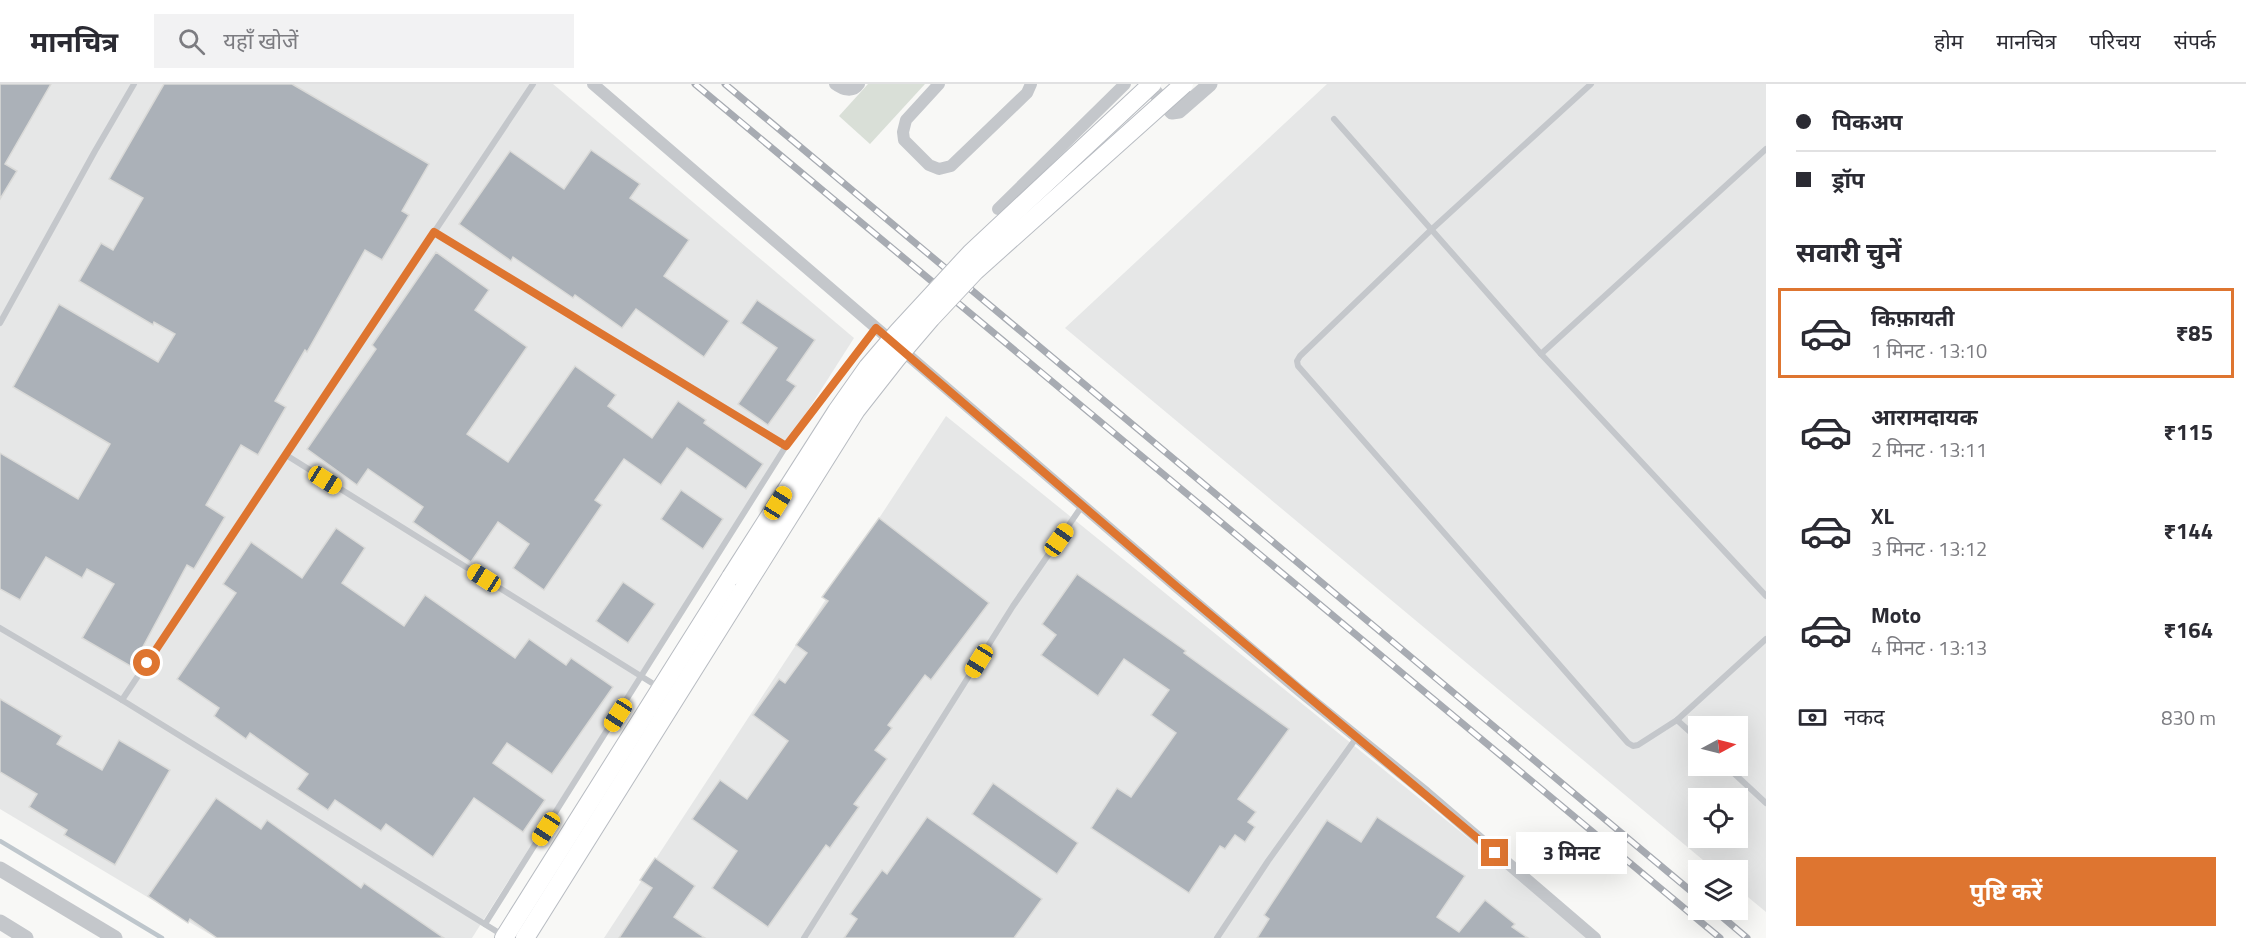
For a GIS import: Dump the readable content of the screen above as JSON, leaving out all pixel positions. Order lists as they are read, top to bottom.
{
  "north": "right",
  "page": {
    "header": "मानचित्र",
    "search": "यहाँ खोजें",
    "nav": [
      "होम",
      "मानचित्र",
      "परिचय",
      "संपर्क"
    ],
    "banner": ["पिकअप", "ड्रॉप"],
    "heading": "सवारी चुनें",
    "list": [
      {
        "name": "किफ़ायती",
        "note": "1 मिनट · 13:10",
        "value": "₹85"
      },
      {
        "name": "आरामदायक",
        "note": "2 मिनट · 13:11",
        "value": "₹115"
      },
      {
        "name": "XL",
        "note": "3 मिनट · 13:12",
        "value": "₹144"
      },
      {
        "name": "Moto",
        "note": "4 मिनट · 13:13",
        "value": "₹164"
      }
    ],
    "pay": ["नकद", "830 m"],
    "bubble": "3 मिनट",
    "buttons": "पुष्टि करें"
  }
}
